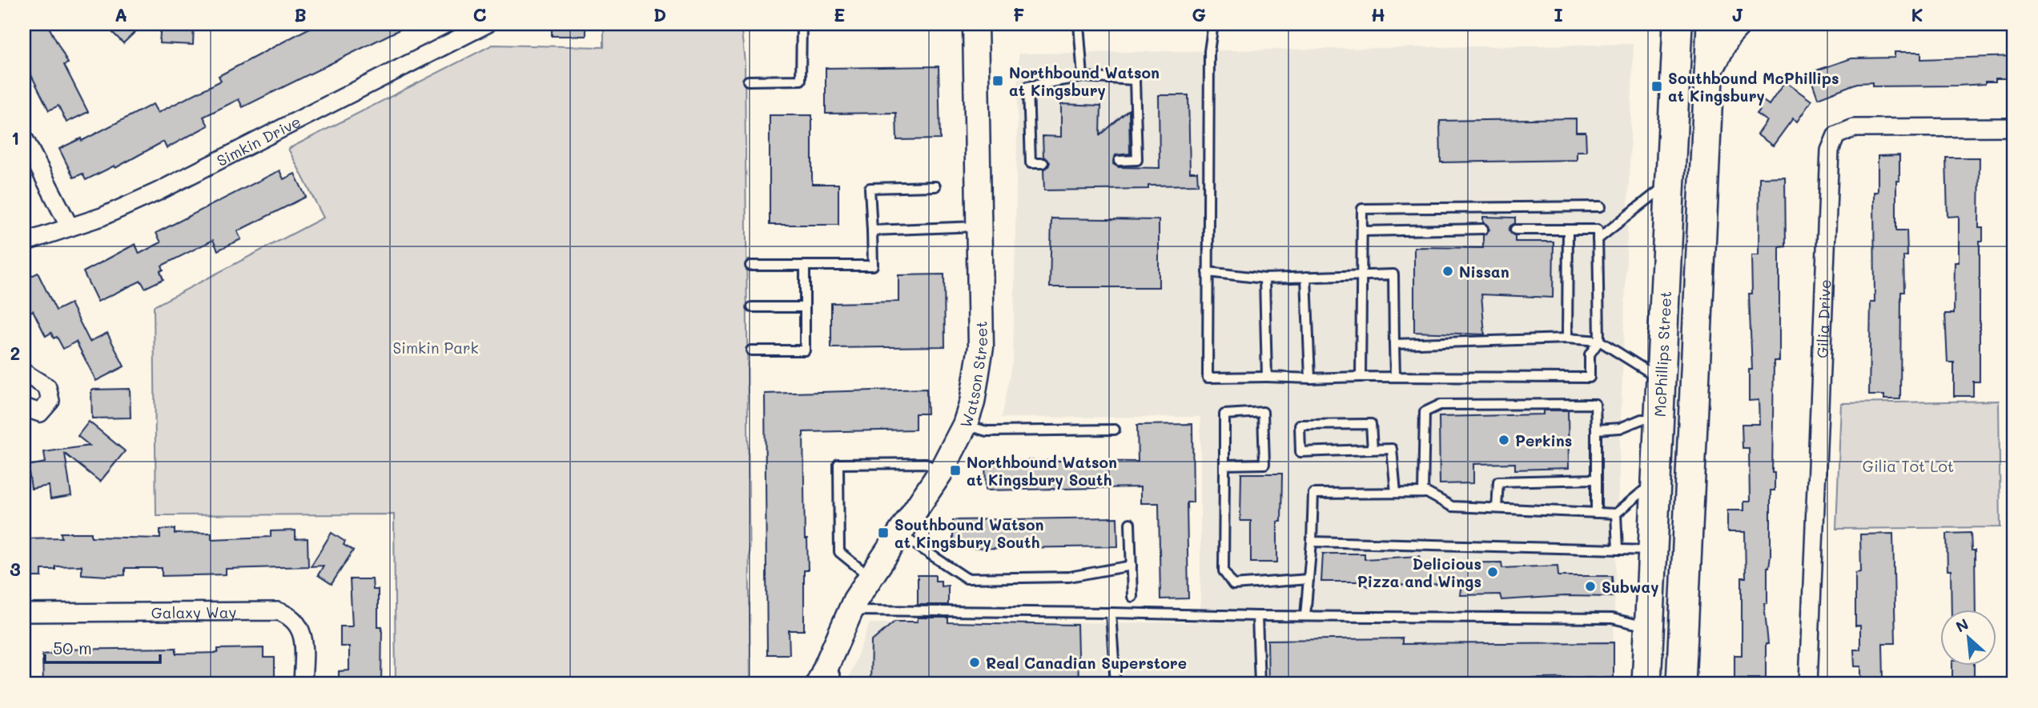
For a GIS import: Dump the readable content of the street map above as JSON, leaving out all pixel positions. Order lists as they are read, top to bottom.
{
  "streets": {
    "main road": ["McPhillips Street"],
    "street": [
      "Simkin Drive",
      "Gilia Drive",
      "Watson Street",
      "Galaxy Way"
    ]
  },
  "parks": ["Simkin Park", "Gilia Tot Lot"],
  "places": {
    "transit": [
      "Northbound Watson at Kingsbury",
      "Southbound McPhillips at Kingsbury",
      "Northbound Watson at Kingsbury South",
      "Southbound Watson at Kingsbury South"
    ],
    "other": [
      "Nissan",
      "Perkins",
      "Delicious Pizza and Wings",
      "Subway",
      "Real Canadian Superstore"
    ]
  },
  "scale_bar": "50 m",
  "north": "top left",
  "grid": {
    "columns": [
      "A",
      "B",
      "C",
      "D",
      "E",
      "F",
      "G",
      "H",
      "I",
      "J",
      "K"
    ],
    "rows": ["1", "2", "3"]
  }
}
